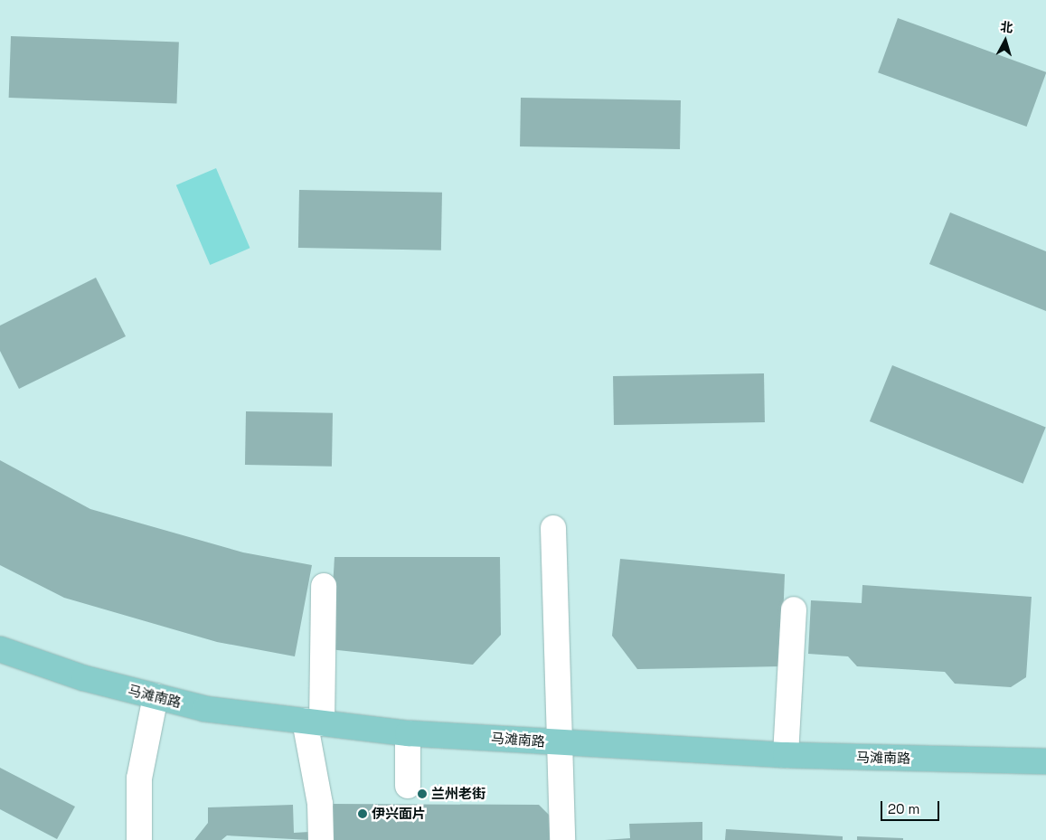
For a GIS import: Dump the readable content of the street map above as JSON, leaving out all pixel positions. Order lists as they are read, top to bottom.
{
  "streets": {
    "main road": ["马滩南路"]
  },
  "places": ["兰州老街", "伊兴面片"],
  "scale_bar": "20 m",
  "north": "top"
}
